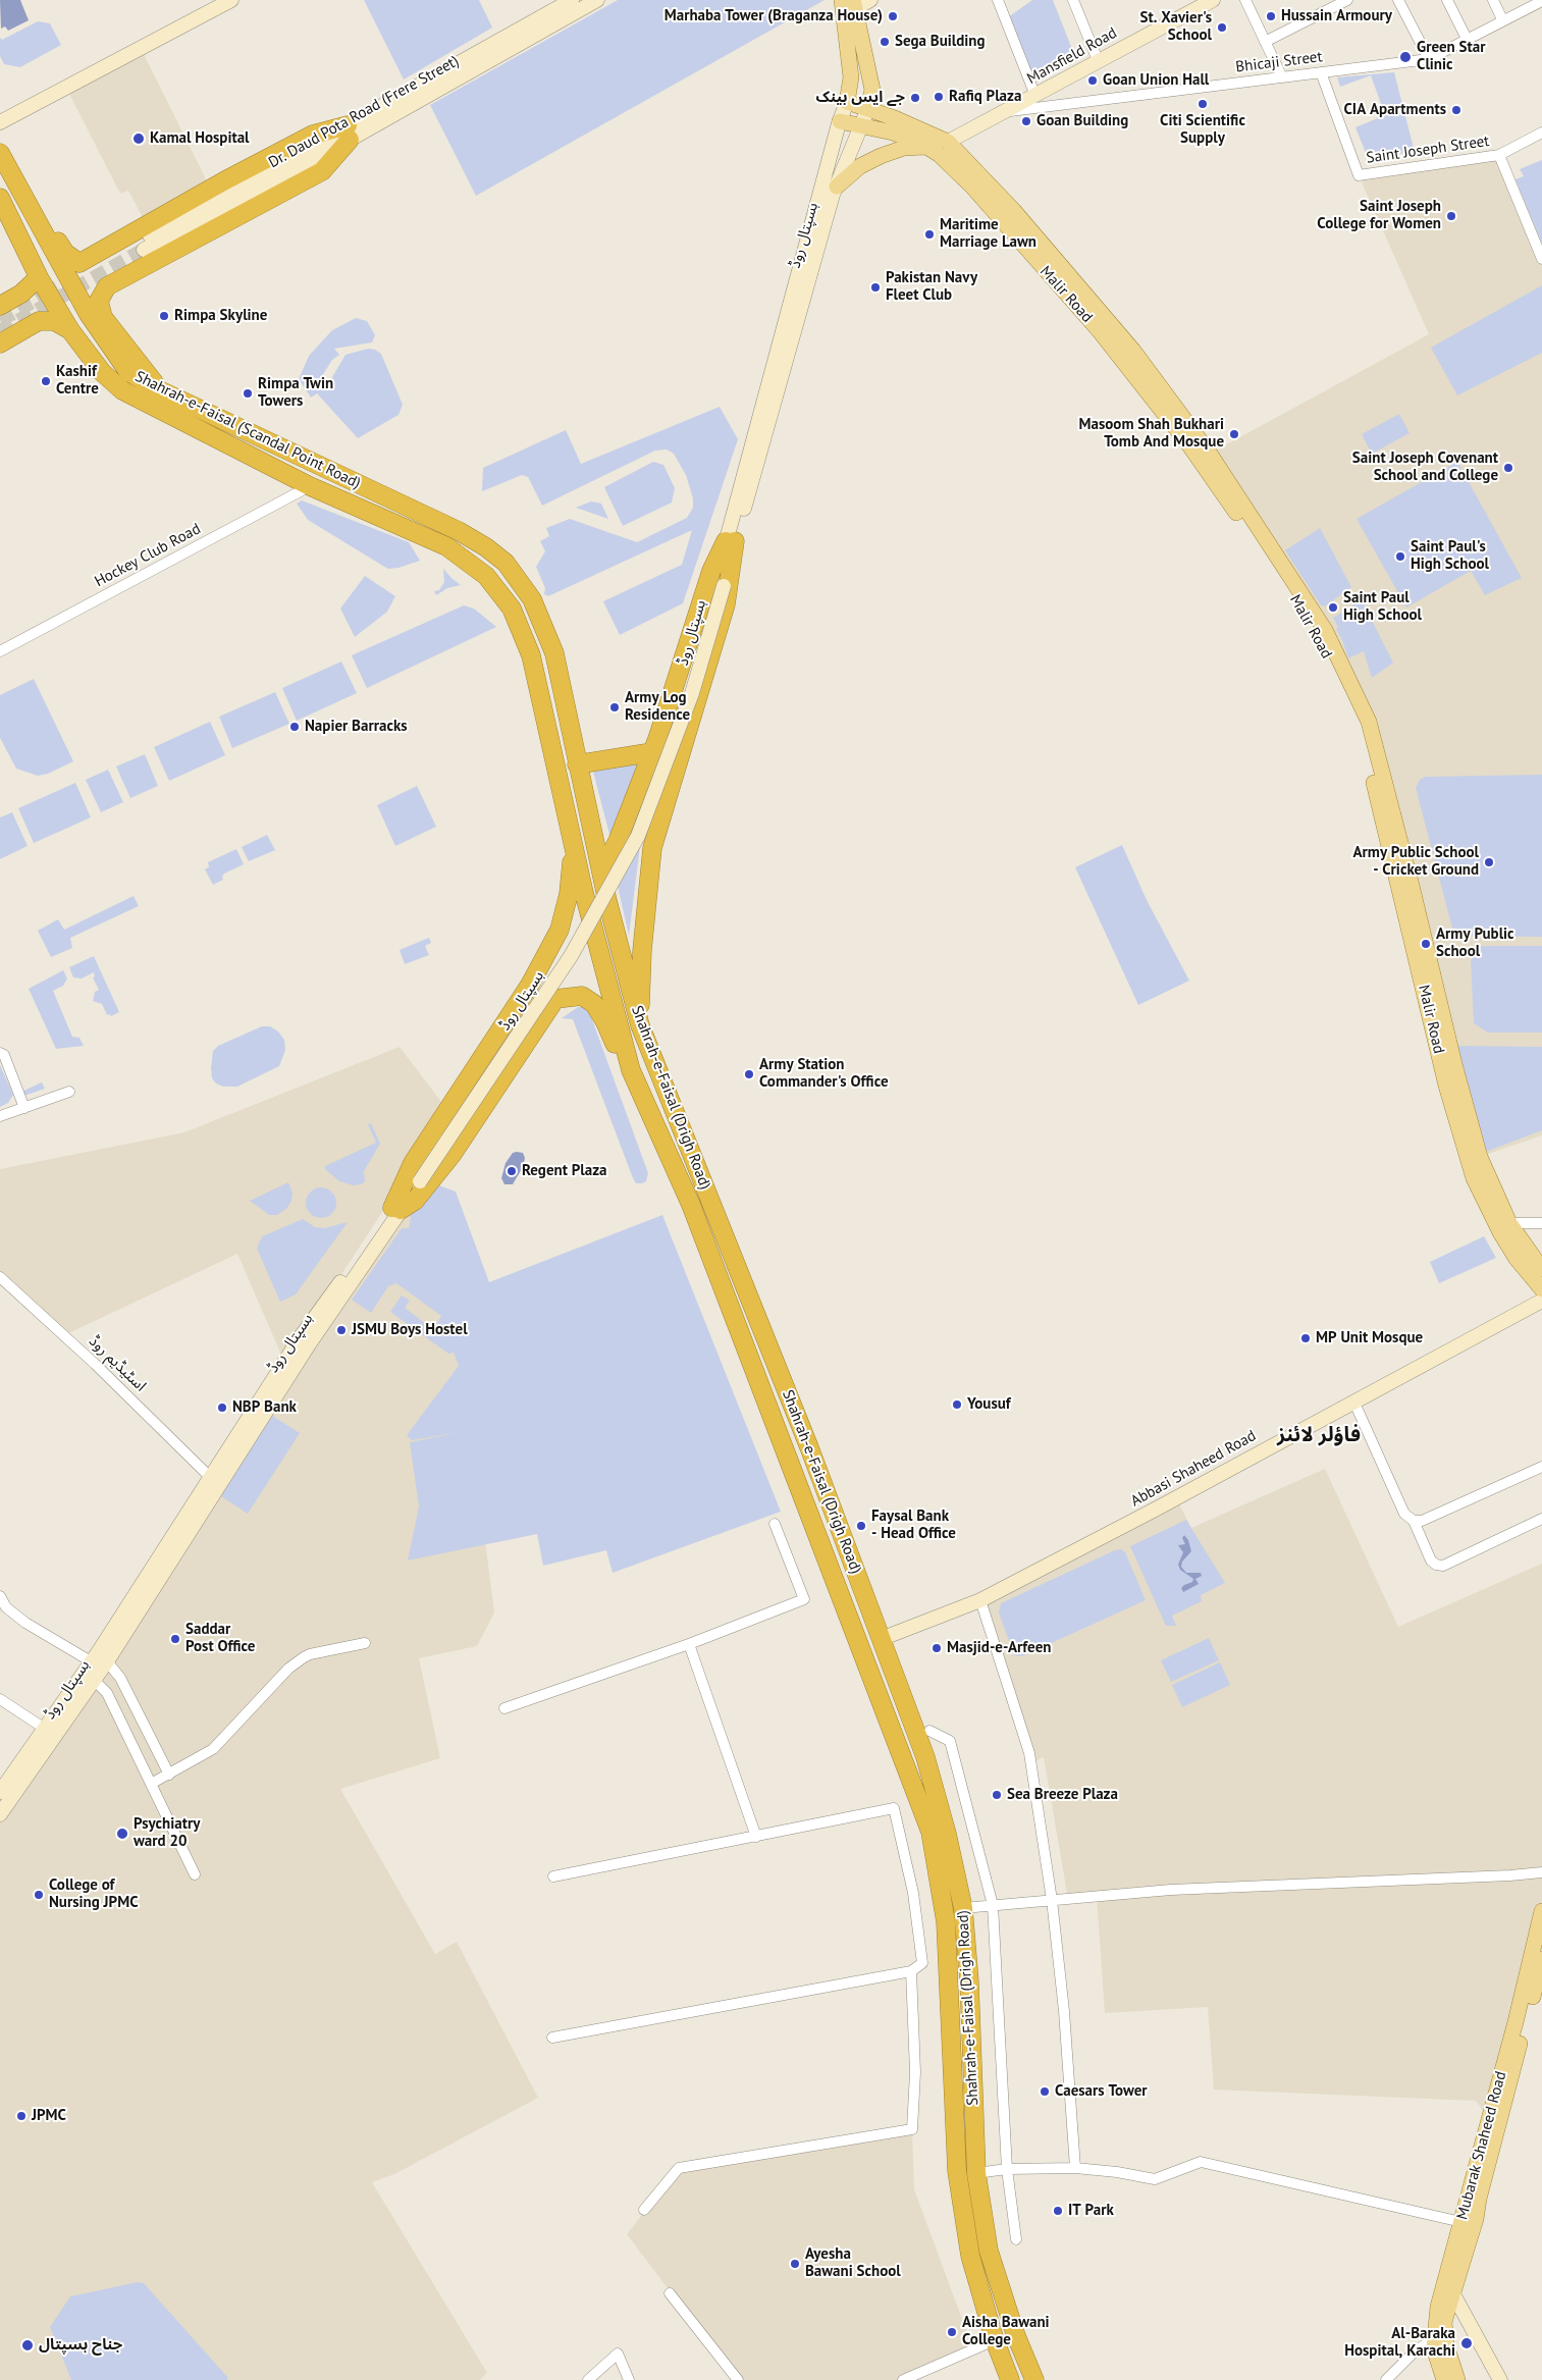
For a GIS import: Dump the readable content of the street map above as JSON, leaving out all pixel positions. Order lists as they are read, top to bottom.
{
  "streets": {
    "highway": ["Shahrah-e-Faisal (Scandal Point Road)", "Shahrah-e-Faisal (Drigh Road)"],
    "main road": [
      "Mansfield Road",
      "Dr. Daud Pota Road (Frere Street)",
      "ہسپتال روڈ",
      "Malir Road",
      "Abbasi Shaheed Road",
      "Mubarak Shaheed Road"
    ],
    "street": [
      "Bhicaji Street",
      "Saint Joseph Street",
      "Hockey Club Road",
      "اسٹیڈیم روڈ"
    ]
  },
  "crossings": [
    ["Mansfield Road", "Bhicaji Street"],
    ["Mansfield Road", "Malir Road"],
    ["Bhicaji Street", "Saint Joseph Street"],
    ["ہسپتال روڈ", "Malir Road"],
    ["ہسپتال روڈ", "اسٹیڈیم روڈ"],
    ["Shahrah-e-Faisal (Scandal Point Road)", "Hockey Club Road"],
    ["Shahrah-e-Faisal (Scandal Point Road)", "Shahrah-e-Faisal (Drigh Road)"],
    ["Shahrah-e-Faisal (Drigh Road)", "Abbasi Shaheed Road"]
  ],
  "districts": ["فاؤلر لائنز"],
  "places": [
    "Marhaba Tower (Braganza House)",
    "Hussain Armoury",
    "St. Xavier's School",
    "Sega Building",
    "Green Star Clinic",
    "Goan Union Hall",
    "Rafiq Plaza",
    "جے ایس بینک",
    "Citi Scientific Supply",
    "CIA Apartments",
    "Goan Building",
    "Kamal Hospital",
    "Saint Joseph College for Women",
    "Maritime Marriage Lawn",
    "Pakistan Navy Fleet Club",
    "Rimpa Skyline",
    "Kashif Centre",
    "Rimpa Twin Towers",
    "Masoom Shah Bukhari Tomb And Mosque",
    "Saint Joseph Covenant School and College",
    "Saint Paul's High School",
    "Saint Paul High School",
    "Army Log Residence",
    "Napier Barracks",
    "Army Public School - Cricket Ground",
    "Army Public School",
    "Army Station Commander's Office",
    "Regent Plaza",
    "JSMU Boys Hostel",
    "MP Unit Mosque",
    "Yousuf",
    "NBP Bank",
    "Faysal Bank - Head Office",
    "Saddar Post Office",
    "Masjid-e-Arfeen",
    "Sea Breeze Plaza",
    "Psychiatry ward 20",
    "College of Nursing JPMC",
    "Caesars Tower",
    "JPMC",
    "IT Park",
    "Ayesha Bawani School",
    "Aisha Bawani College",
    "Al-Baraka Hospital, Karachi",
    "جناح ہسپتال"
  ]
}
